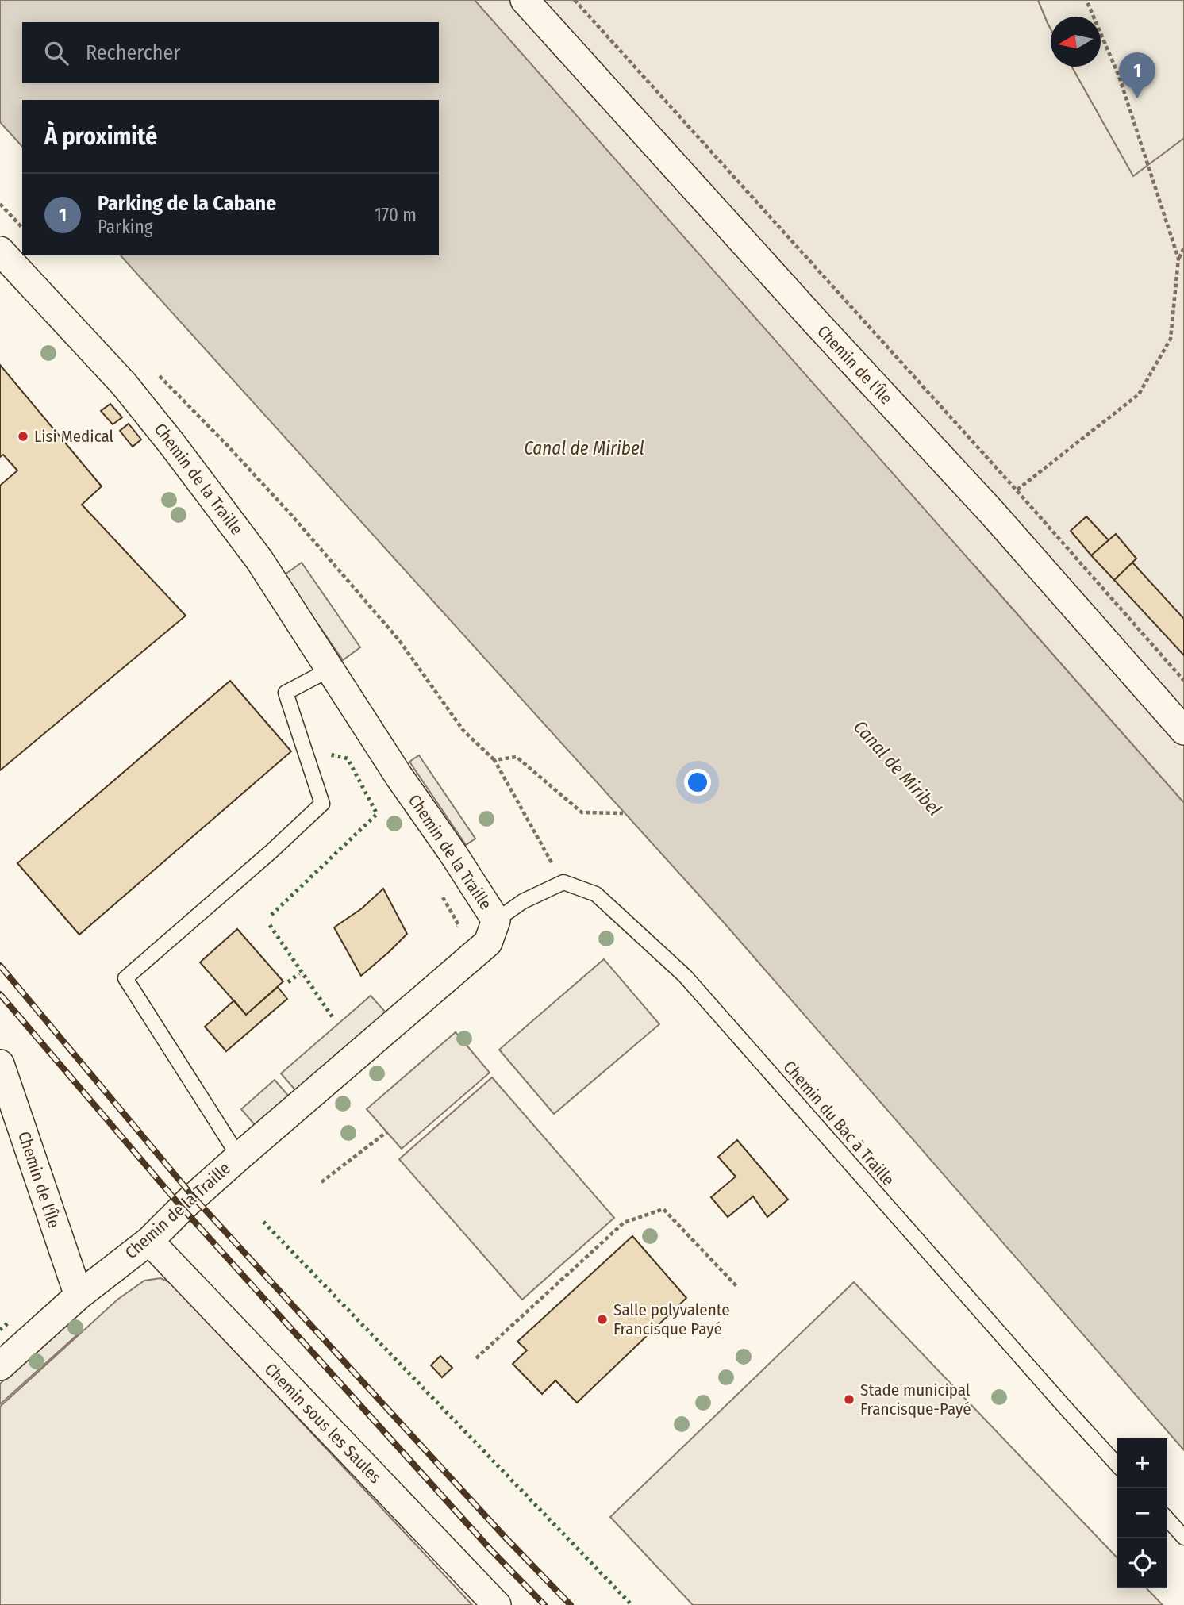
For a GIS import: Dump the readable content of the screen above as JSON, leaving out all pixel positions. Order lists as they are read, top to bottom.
{
  "streets": {
    "street": ["Chemin de l'Île", "Chemin de la Traille", "Chemin sous les Saules"],
    "lane": ["Chemin du Bac à Traille"]
  },
  "crossings": [
    ["Chemin de l'Île", "Chemin de la Traille"],
    ["Chemin de la Traille", "Chemin sous les Saules"]
  ],
  "water": ["Canal de Miribel"],
  "places": ["Lisi Medical", "Salle polyvalente Francisque Payé", "Stade municipal Francisque-Payé"],
  "north": "left",
  "page": {
    "search": "Rechercher",
    "pins": "1",
    "heading": "À proximité",
    "list": [
      {
        "mark": "1",
        "name": "Parking de la Cabane",
        "note": "Parking",
        "value": "170 m"
      }
    ],
    "map_buttons": ["+", "−"]
  }
}
